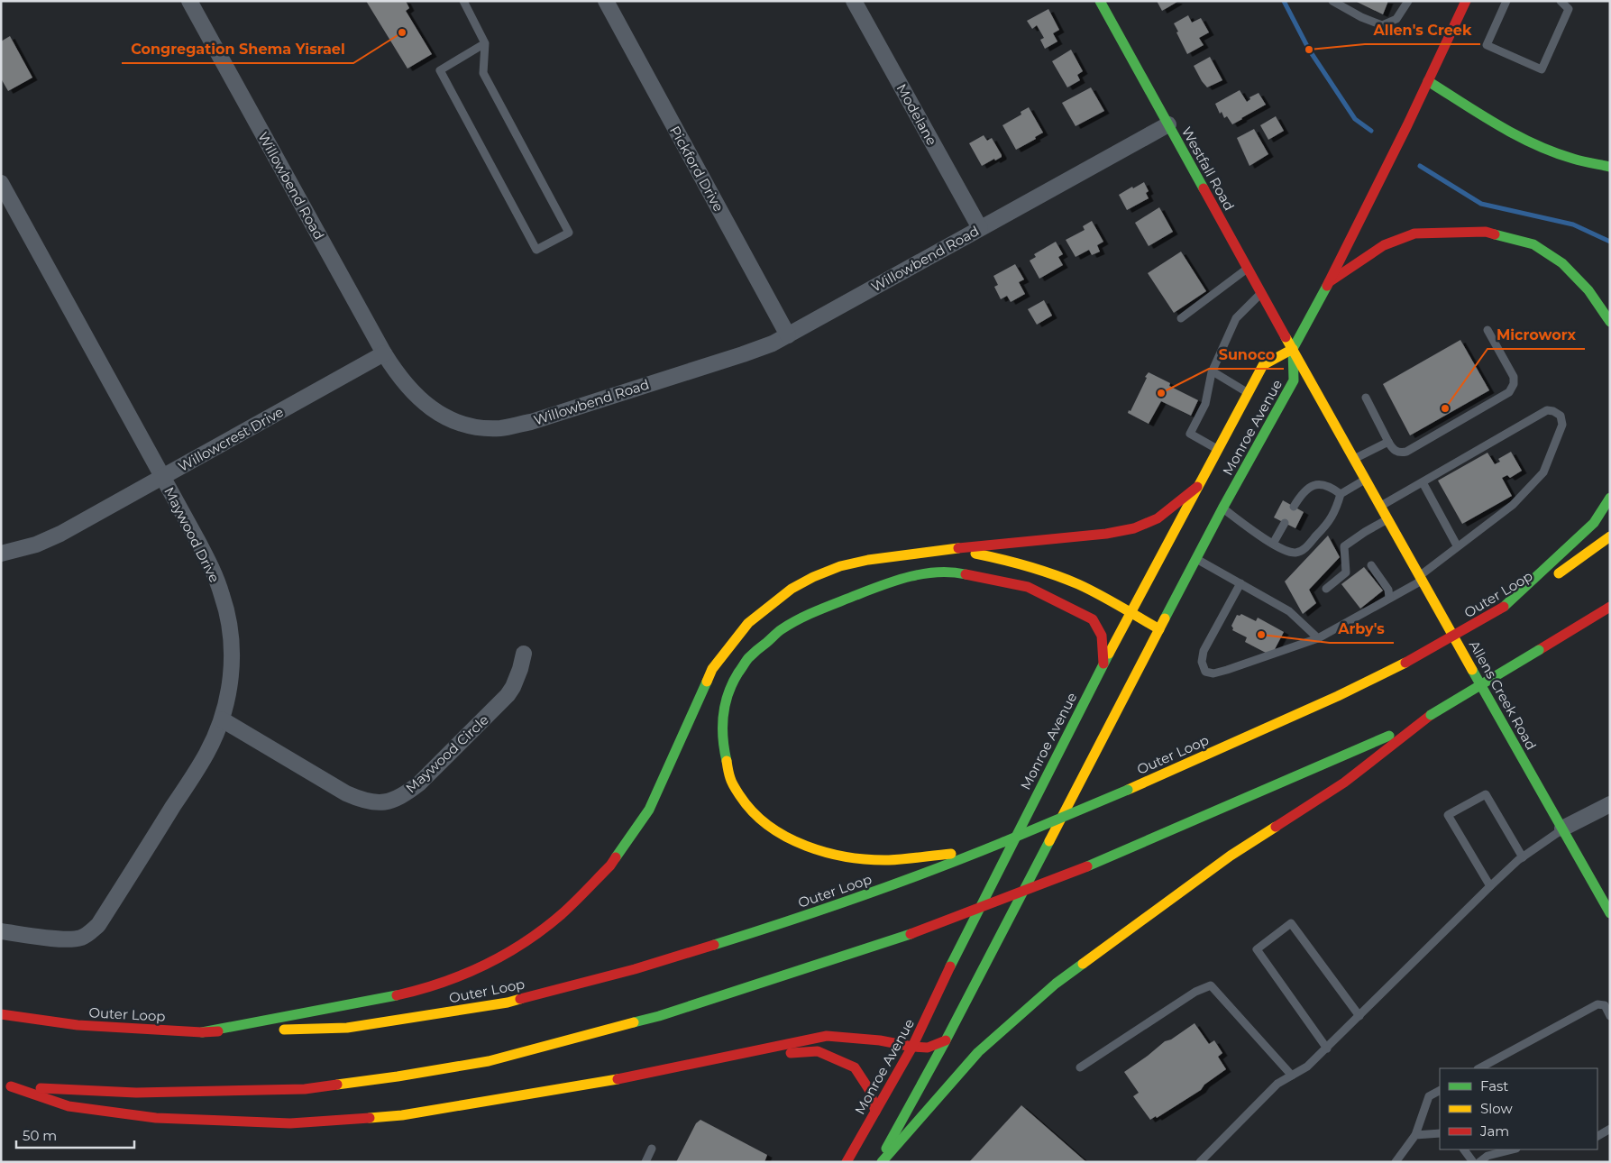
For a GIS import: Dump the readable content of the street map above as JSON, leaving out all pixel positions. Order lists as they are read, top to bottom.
{
  "streets": {
    "main road": [
      "Westfall Road",
      "Monroe Avenue",
      "Outer Loop",
      "Allens Creek Road"
    ],
    "street": [
      "Modelane",
      "Pickford Drive",
      "Willowbend Road",
      "Willowcrest Drive",
      "Maywood Drive",
      "Maywood Circle"
    ]
  },
  "crossings": [
    ["Modelane", "Willowbend Road"],
    ["Pickford Drive", "Willowbend Road"],
    ["Westfall Road", "Willowbend Road"],
    ["Westfall Road", "Monroe Avenue"],
    ["Westfall Road", "Allens Creek Road"],
    ["Willowbend Road", "Willowcrest Drive"],
    ["Monroe Avenue", "Allens Creek Road"],
    ["Willowcrest Drive", "Maywood Drive"],
    ["Maywood Drive", "Maywood Circle"]
  ],
  "places": [
    "Congregation Shema Yisrael",
    "Allen's Creek",
    "Sunoco",
    "Microworx",
    "Arby's"
  ],
  "legend": ["Fast", "Slow", "Jam"],
  "scale_bar": "50 m"
}
